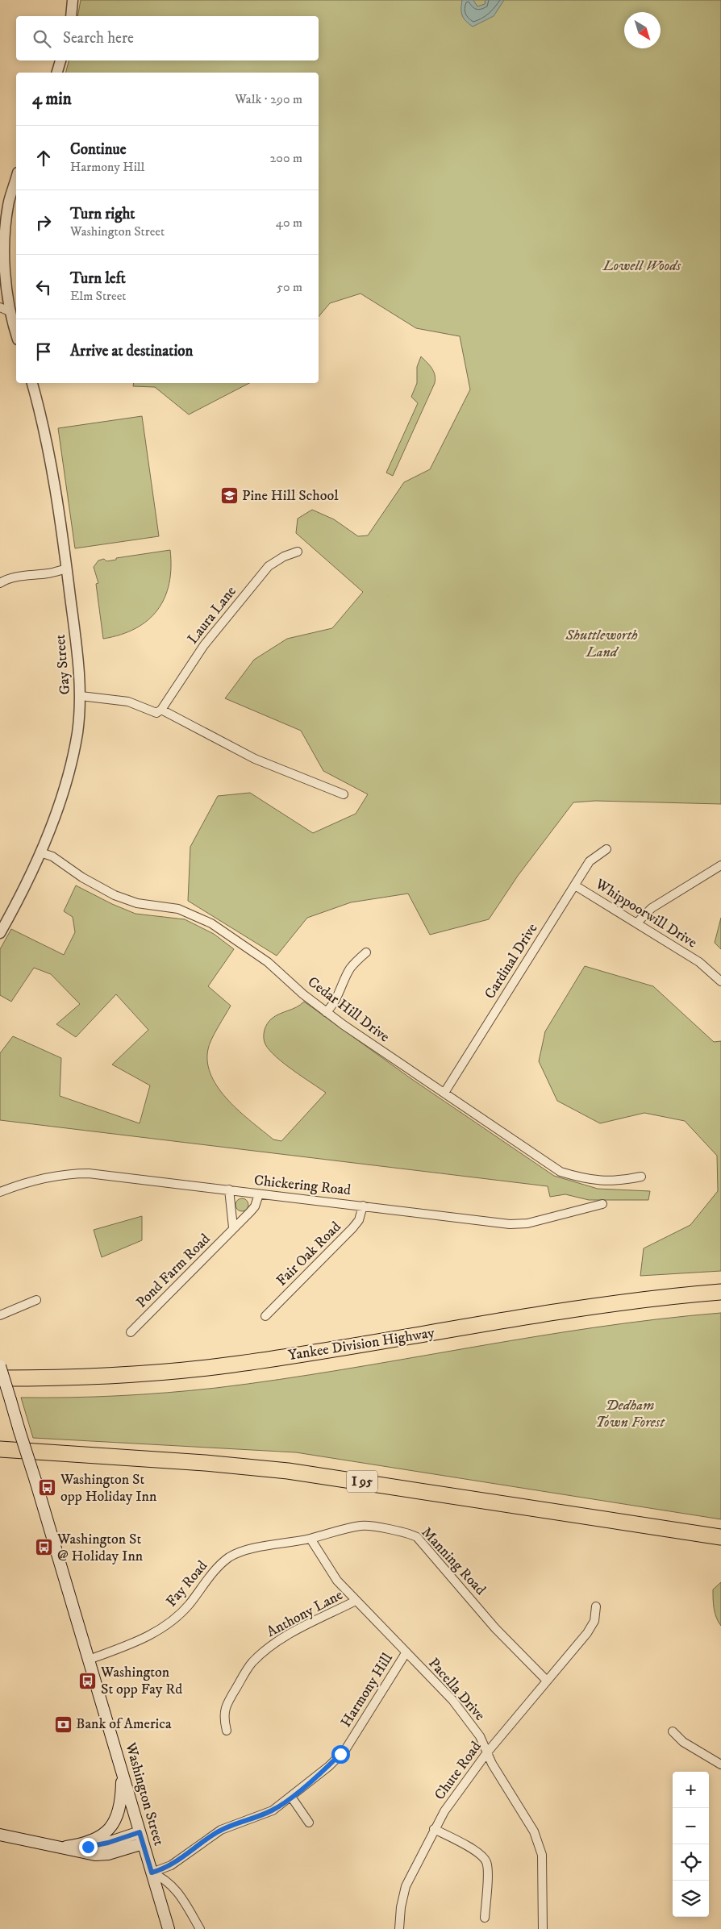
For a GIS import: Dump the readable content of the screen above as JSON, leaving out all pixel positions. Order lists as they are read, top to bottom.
{
  "streets": {
    "highway": ["Yankee Division Highway", "I 95"],
    "main road": ["Washington Street"],
    "street": [
      "Laura Lane",
      "Gay Street",
      "Whippoorwill Drive",
      "Cardinal Drive",
      "Cedar Hill Drive",
      "Chickering Road",
      "Fair Oak Road",
      "Pond Farm Road",
      "Manning Road",
      "Fay Road",
      "Anthony Lane",
      "Pacella Drive",
      "Harmony Hill",
      "Chute Road"
    ]
  },
  "crossings": [
    ["Gay Street", "Cedar Hill Drive"],
    ["Whippoorwill Drive", "Cardinal Drive"],
    ["Cardinal Drive", "Cedar Hill Drive"],
    ["Chickering Road", "Fair Oak Road"],
    ["Chickering Road", "Pond Farm Road"],
    ["Manning Road", "Fay Road"],
    ["Manning Road", "Pacella Drive"],
    ["Manning Road", "Chute Road"],
    ["Fay Road", "Pacella Drive"],
    ["Fay Road", "Washington Street"],
    ["Anthony Lane", "Pacella Drive"],
    ["Pacella Drive", "Harmony Hill"],
    ["Pacella Drive", "Chute Road"],
    ["Harmony Hill", "Washington Street"]
  ],
  "parks": ["Lowell Woods", "Shuttleworth Land", "Dedham Town Forest"],
  "places": {
    "school or university": ["Pine Hill School"],
    "bus stop": ["Washington St opp Holiday Inn", "Washington St @ Holiday Inn", "Washington St opp Fay Rd"],
    "bank": ["Bank of America"]
  },
  "north": "bottom right",
  "page": {
    "search": "Search here",
    "heading": ["4 min", "Walk · 290 m"],
    "list": [
      ["Continue", "Harmony Hill", "200 m"],
      ["Turn right", "Washington Street", "40 m"],
      ["Turn left", "Elm Street", "50 m"],
      "Arrive at destination"
    ],
    "map_buttons": ["+", "−"]
  }
}
